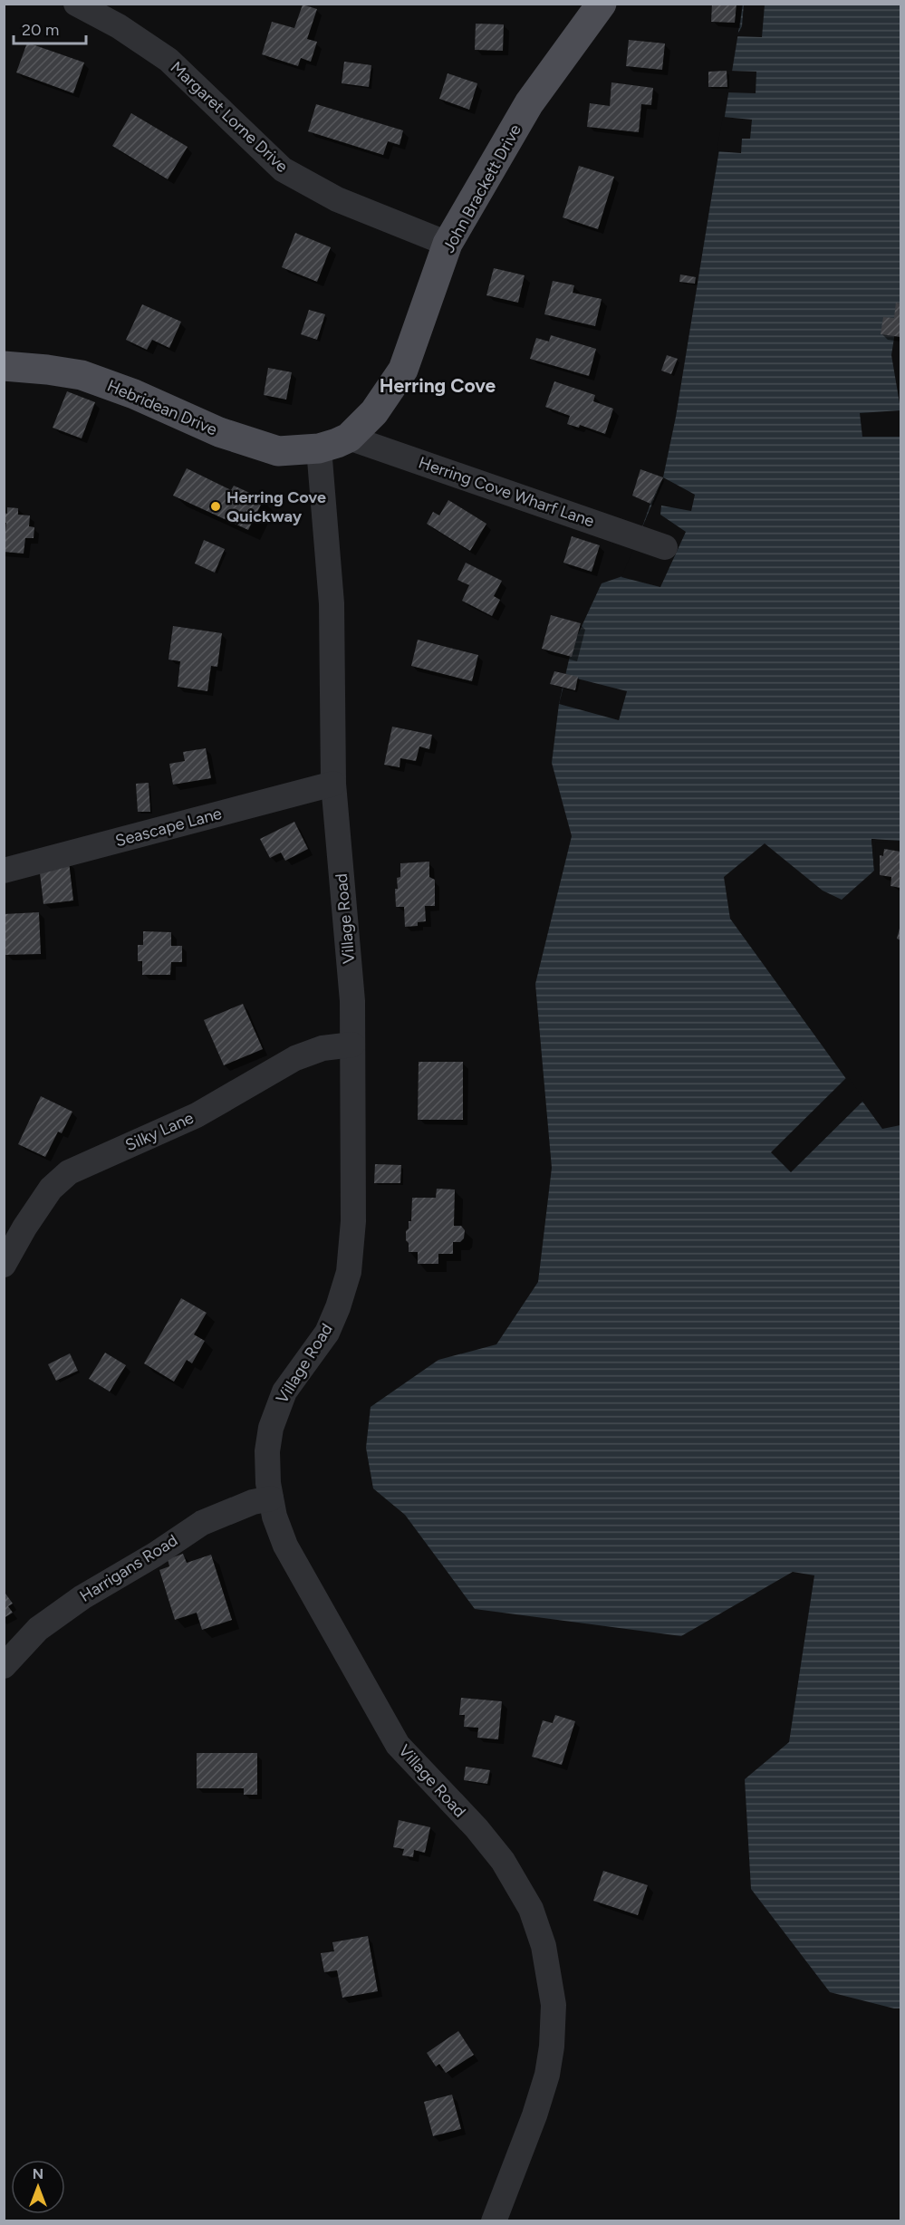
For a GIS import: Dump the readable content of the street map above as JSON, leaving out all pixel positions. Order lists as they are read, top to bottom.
{
  "streets": {
    "main road": ["John Brackett Drive", "Hebridean Drive"],
    "street": [
      "Margaret Lorne Drive",
      "Herring Cove Wharf Lane",
      "Seascape Lane",
      "Village Road",
      "Silky Lane",
      "Harrigans Road"
    ]
  },
  "crossings": [
    ["Margaret Lorne Drive", "John Brackett Drive"],
    ["John Brackett Drive", "Hebridean Drive"],
    ["John Brackett Drive", "Herring Cove Wharf Lane"],
    ["John Brackett Drive", "Village Road"],
    ["Hebridean Drive", "Village Road"],
    ["Seascape Lane", "Village Road"],
    ["Village Road", "Silky Lane"],
    ["Village Road", "Harrigans Road"]
  ],
  "districts": ["Herring Cove"],
  "places": ["Herring Cove Quickway"],
  "scale_bar": "20 m",
  "north": "top"
}
